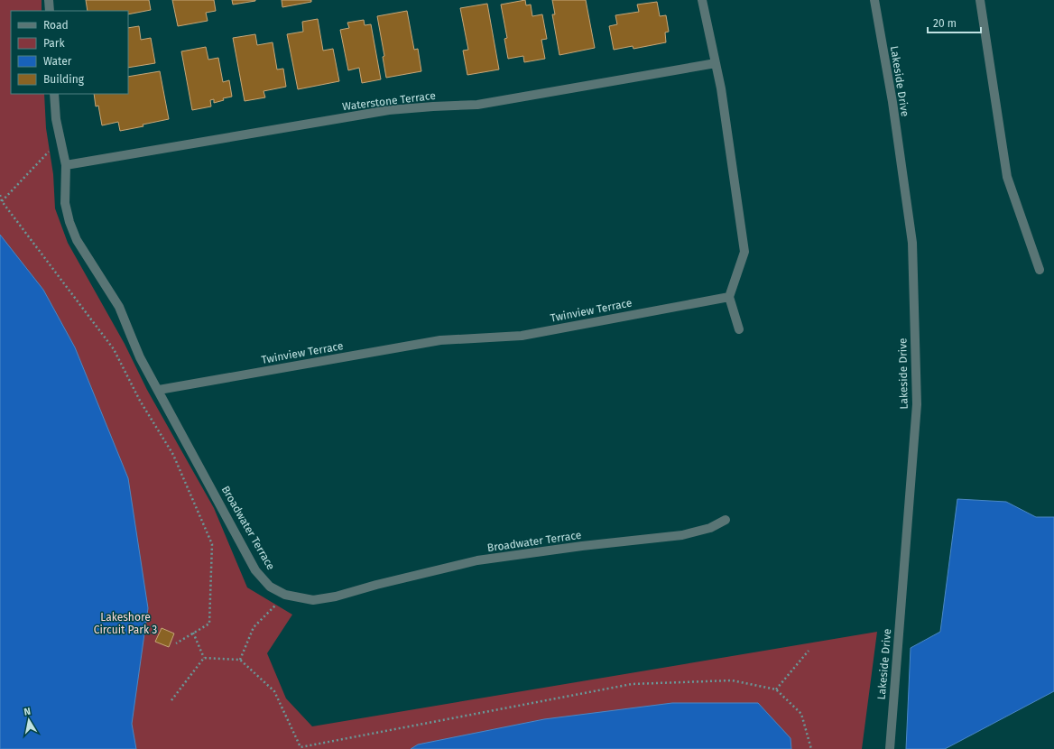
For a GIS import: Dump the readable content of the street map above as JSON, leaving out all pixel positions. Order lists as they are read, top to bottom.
{
  "streets": {
    "street": [
      "Lakeside Drive",
      "Waterstone Terrace",
      "Twinview Terrace",
      "Broadwater Terrace"
    ]
  },
  "crossings": [
    ["Waterstone Terrace", "Broadwater Terrace"],
    ["Twinview Terrace", "Broadwater Terrace"]
  ],
  "parks": ["Lakeshore Circuit Park 3"],
  "legend": [
    "Road",
    "Park",
    "Water",
    "Building"
  ],
  "scale_bar": "20 m",
  "north": "top"
}
